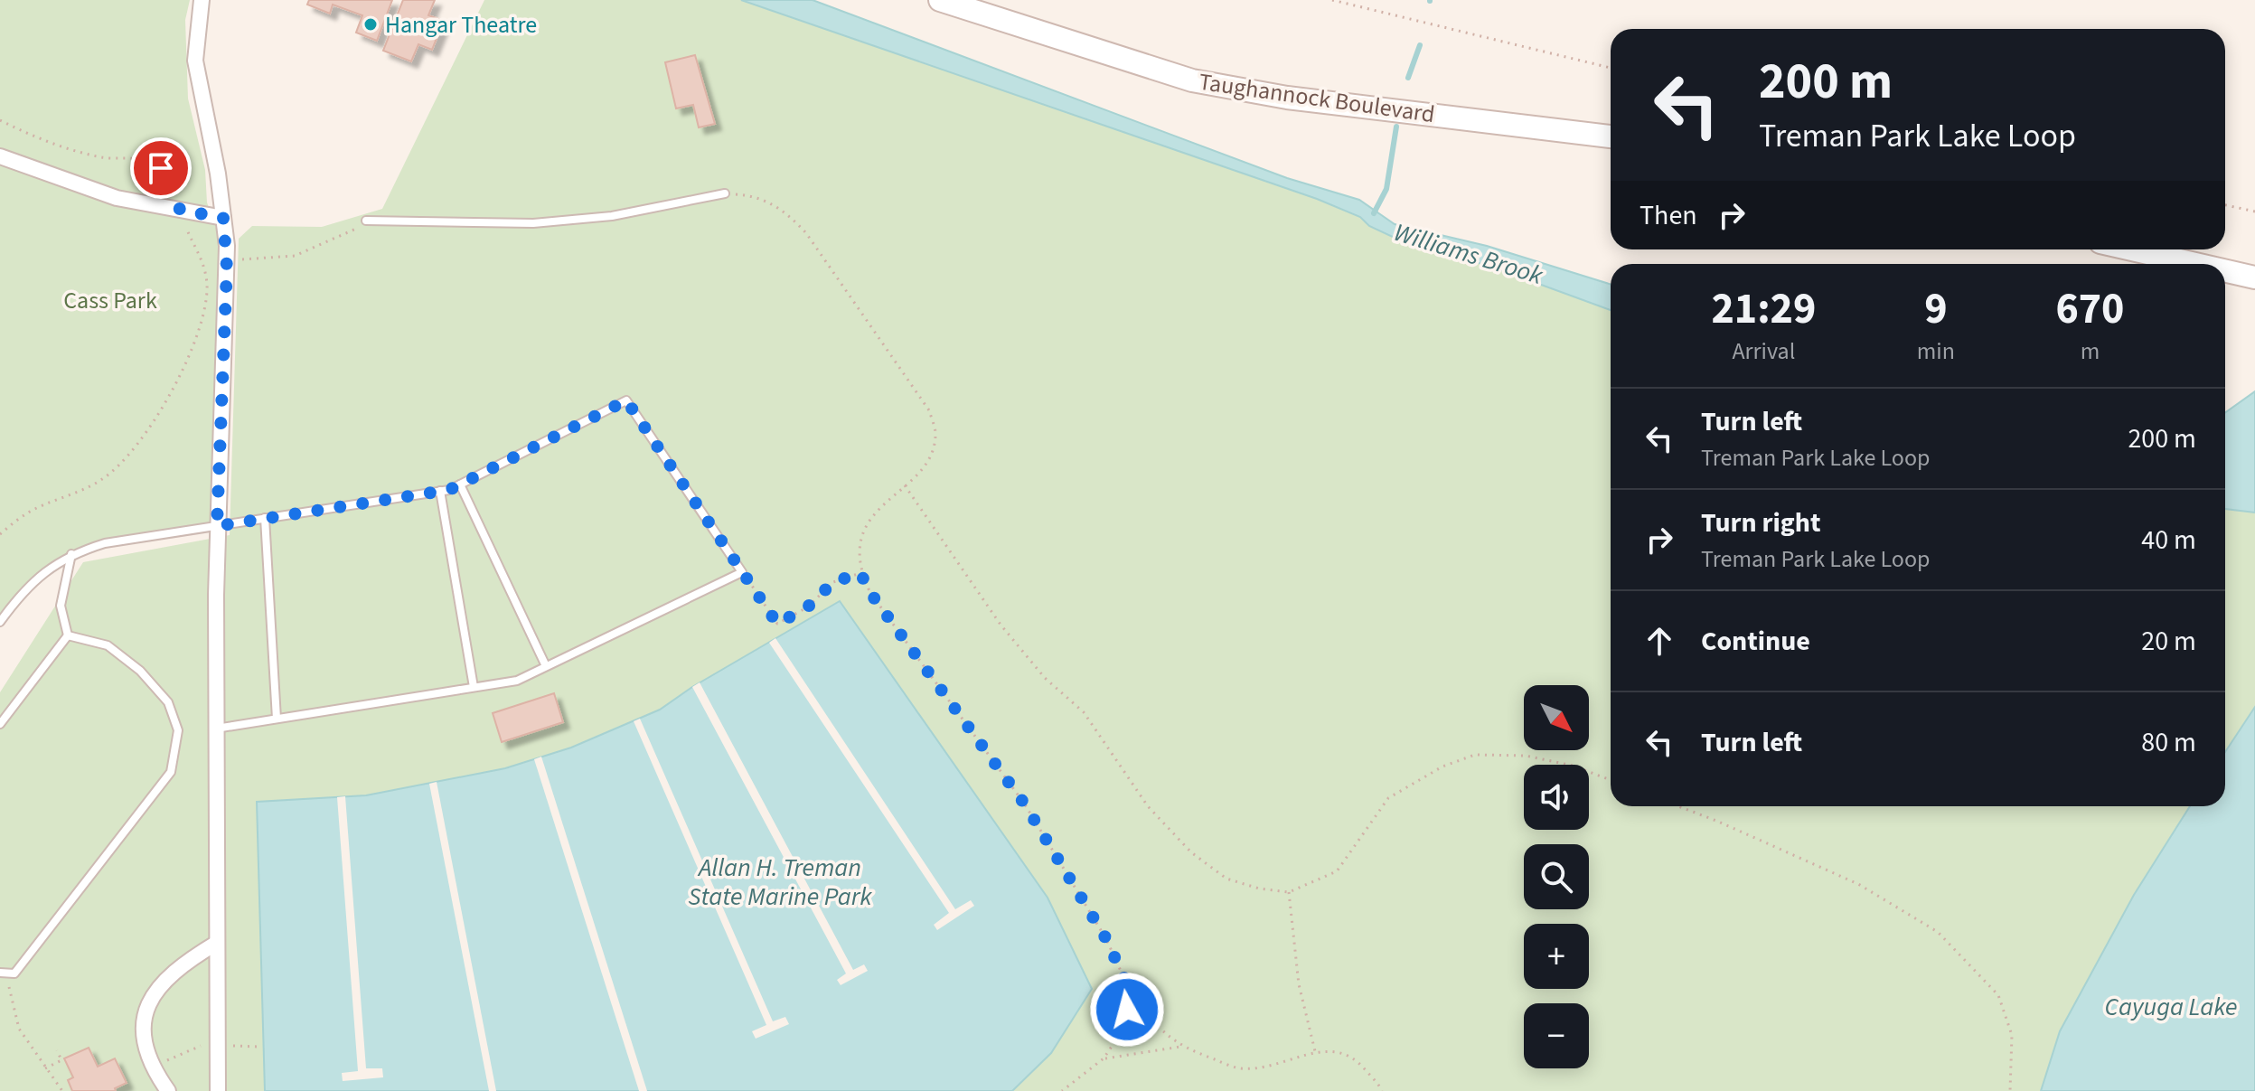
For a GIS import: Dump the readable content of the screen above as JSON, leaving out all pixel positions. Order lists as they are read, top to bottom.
{
  "streets": {
    "main road": ["Taughannock Boulevard"]
  },
  "water": ["Williams Brook", "Allan H. Treman State Marine Park", "Cayuga Lake"],
  "parks": ["Cass Park"],
  "places": ["Hangar Theatre"],
  "north": "bottom right",
  "page": {
    "turn": ["200 m", "Treman Park Lake Loop"],
    "then": "Then",
    "eta": [
      "21:29",
      "Arrival",
      "9",
      "min",
      "670",
      "m"
    ],
    "list": [
      {
        "name": "Turn left",
        "note": "Treman Park Lake Loop",
        "value": "200 m"
      },
      {
        "name": "Turn right",
        "note": "Treman Park Lake Loop",
        "value": "40 m"
      },
      {
        "name": "Continue",
        "value": "20 m"
      },
      {
        "name": "Turn left",
        "value": "80 m"
      }
    ],
    "map_buttons": ["+", "−"]
  }
}
